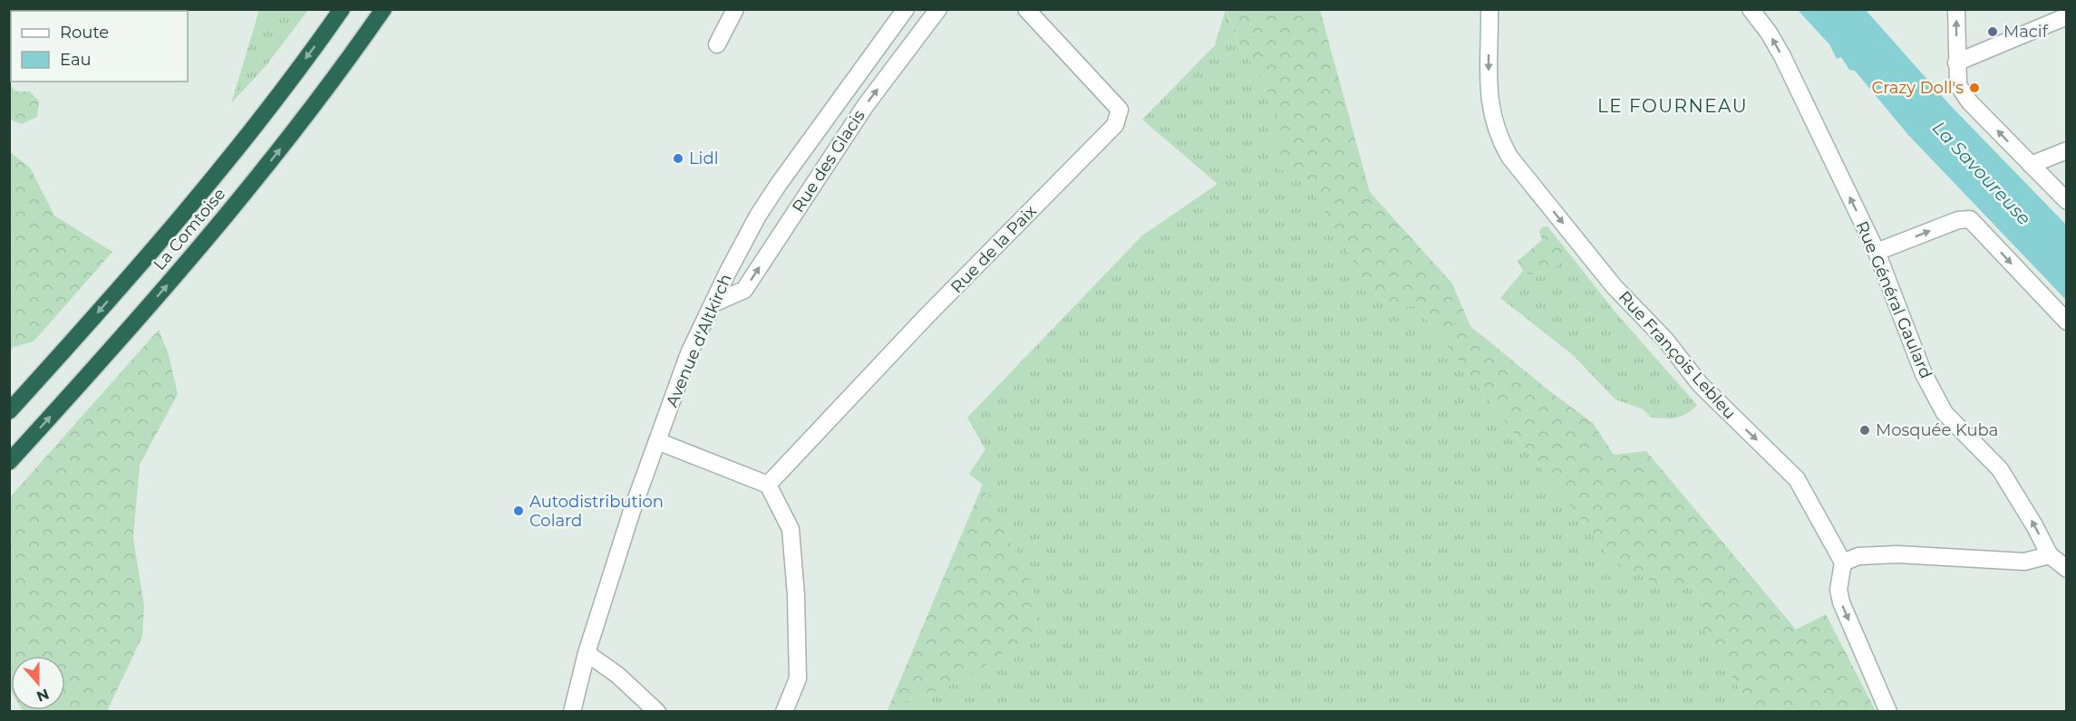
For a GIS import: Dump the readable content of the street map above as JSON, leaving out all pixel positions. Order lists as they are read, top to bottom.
{
  "streets": {
    "highway": ["La Comtoise"],
    "street": [
      "Rue des Glacis",
      "Rue de la Paix",
      "Rue Général Gaulard",
      "Avenue d'Altkirch",
      "Rue François Lebleu"
    ]
  },
  "crossings": [
    ["Rue des Glacis", "Avenue d'Altkirch"]
  ],
  "one_way": ["Rue des Glacis", "Rue Général Gaulard", "Rue François Lebleu"],
  "districts": ["LE FOURNEAU"],
  "water": ["La Savoureuse"],
  "places": [
    "Macif",
    "Crazy Doll's",
    "Lidl",
    "Mosquée Kuba",
    "Autodistribution Colard"
  ],
  "legend": ["Route", "Eau"],
  "north": "bottom"
}
